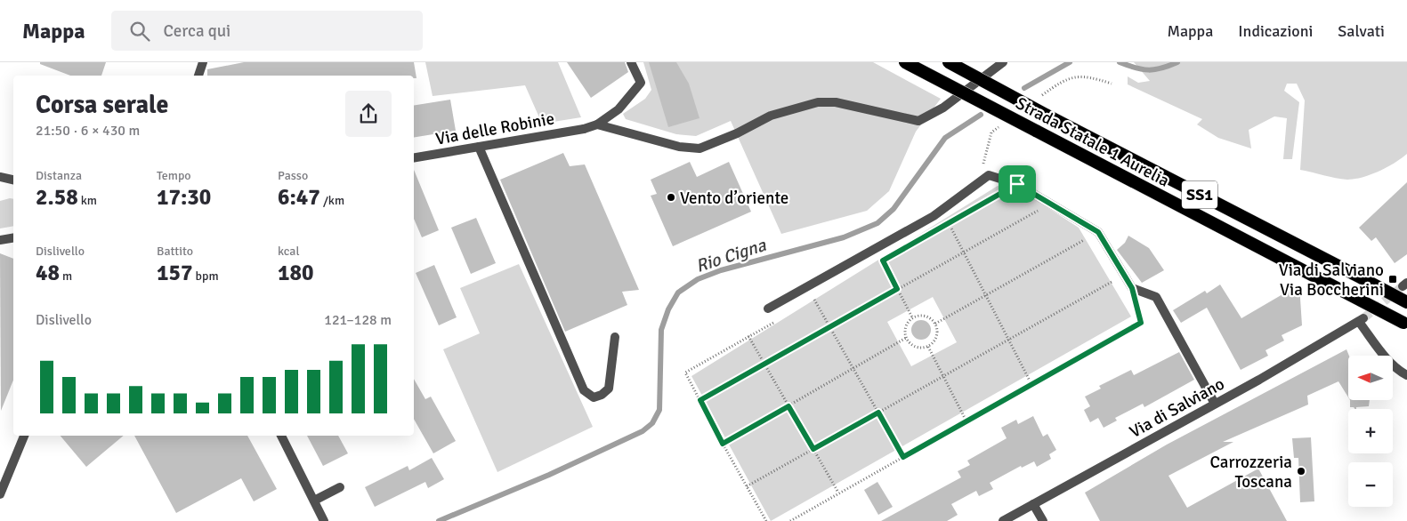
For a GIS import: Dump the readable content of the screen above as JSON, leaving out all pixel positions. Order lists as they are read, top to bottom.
{
  "streets": {
    "highway": ["Strada Statale 1 Aurelia", "SS1"],
    "street": ["Via delle Robinie", "Via di Salviano"]
  },
  "water": ["Rio Cigna"],
  "places": {
    "other": ["Vento d’oriente", "Carrozzeria Toscana"],
    "transit": ["Via di Salviano Via Boccherini"]
  },
  "north": "left",
  "page": {
    "header": "Mappa",
    "search": "Cerca qui",
    "nav": ["Mappa", "Indicazioni", "Salvati"],
    "heading": ["Corsa serale", "21:50 · 6 × 430 m"],
    "stats": [
      ["Distanza", "2.58 km"],
      ["Tempo", "17:30"],
      ["Passo", "6:47 /km"],
      ["Dislivello", "48 m"],
      ["Battito", "157 bpm"],
      ["kcal", "180"]
    ],
    "chart": ["Dislivello", "121–128 m"],
    "map_buttons": ["+", "−"]
  }
}
